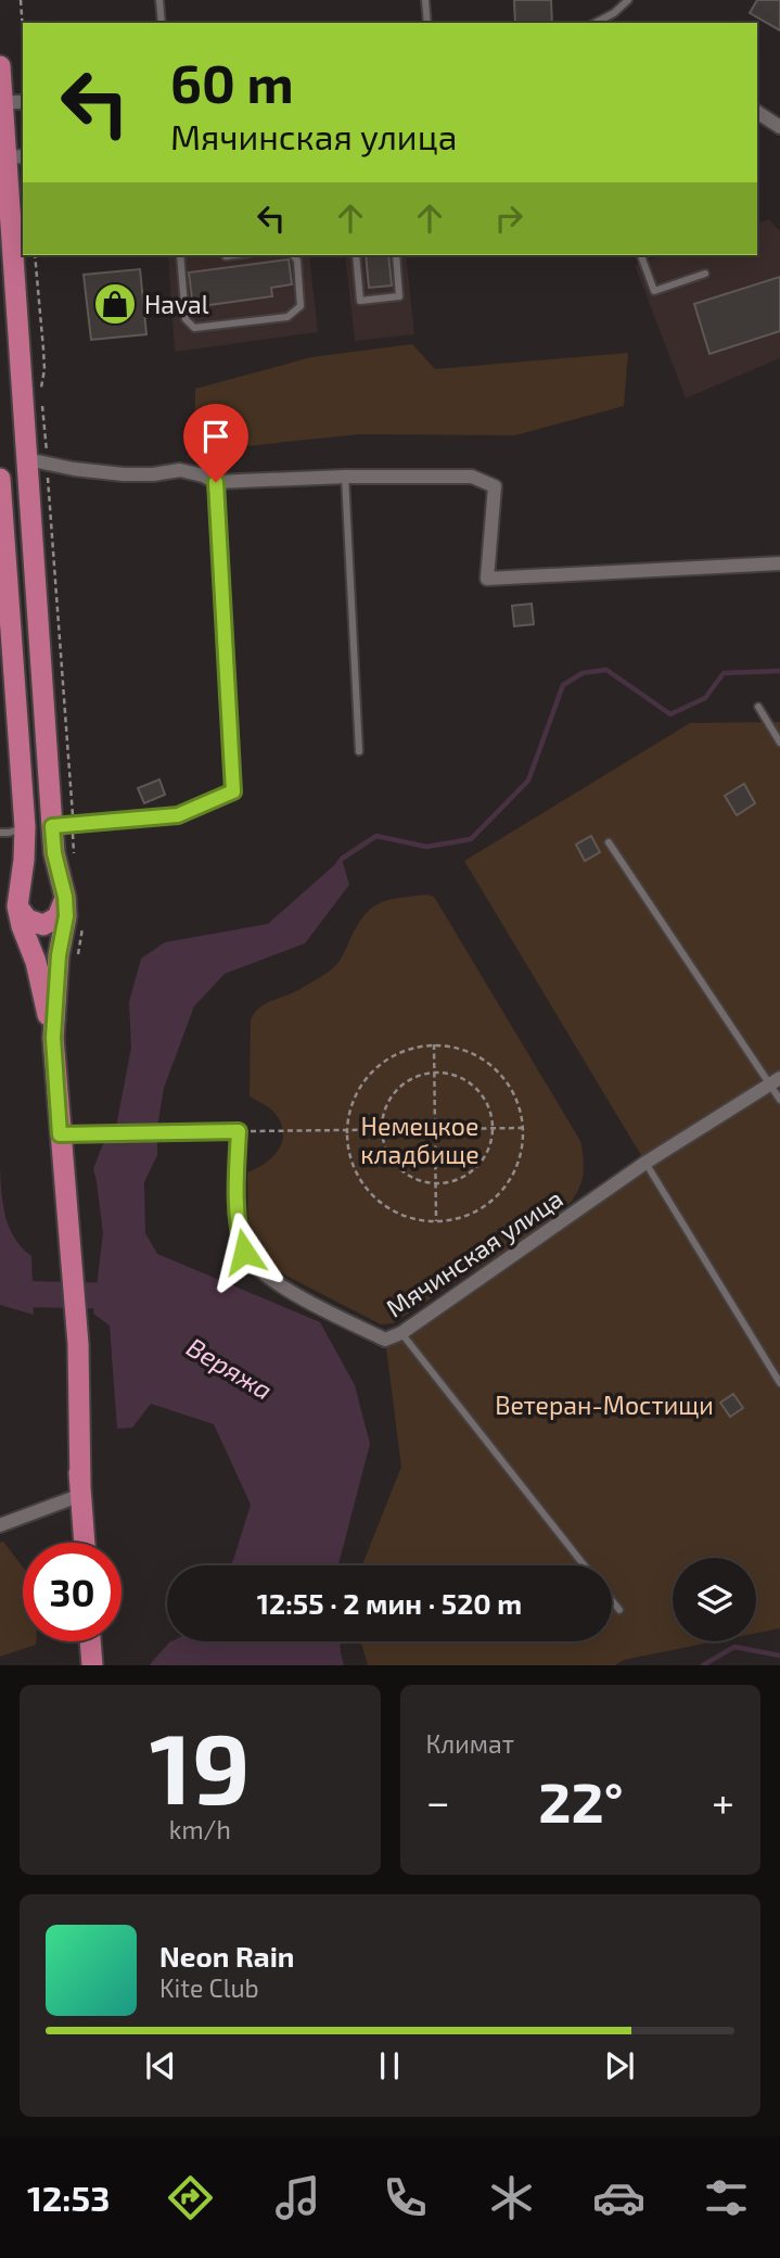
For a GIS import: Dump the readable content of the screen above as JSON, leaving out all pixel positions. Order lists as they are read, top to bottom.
{
  "streets": {
    "street": ["Мячинская улица"]
  },
  "water": ["Веряжа"],
  "parks": ["Немецкое кладбище", "Ветеран-Мостищи"],
  "places": {
    "shop": ["Haval"]
  },
  "page": {
    "turn": ["60 m", "Мячинская улица"],
    "limit": "30",
    "trip": "12:55 · 2 мин · 520 m",
    "tile": [
      ["19", "km/h"],
      "Климат"
    ],
    "heat": ["−", "22°", "+"],
    "song": ["Neon Rain", "Kite Club"],
    "tabs": "12:53"
  }
}
